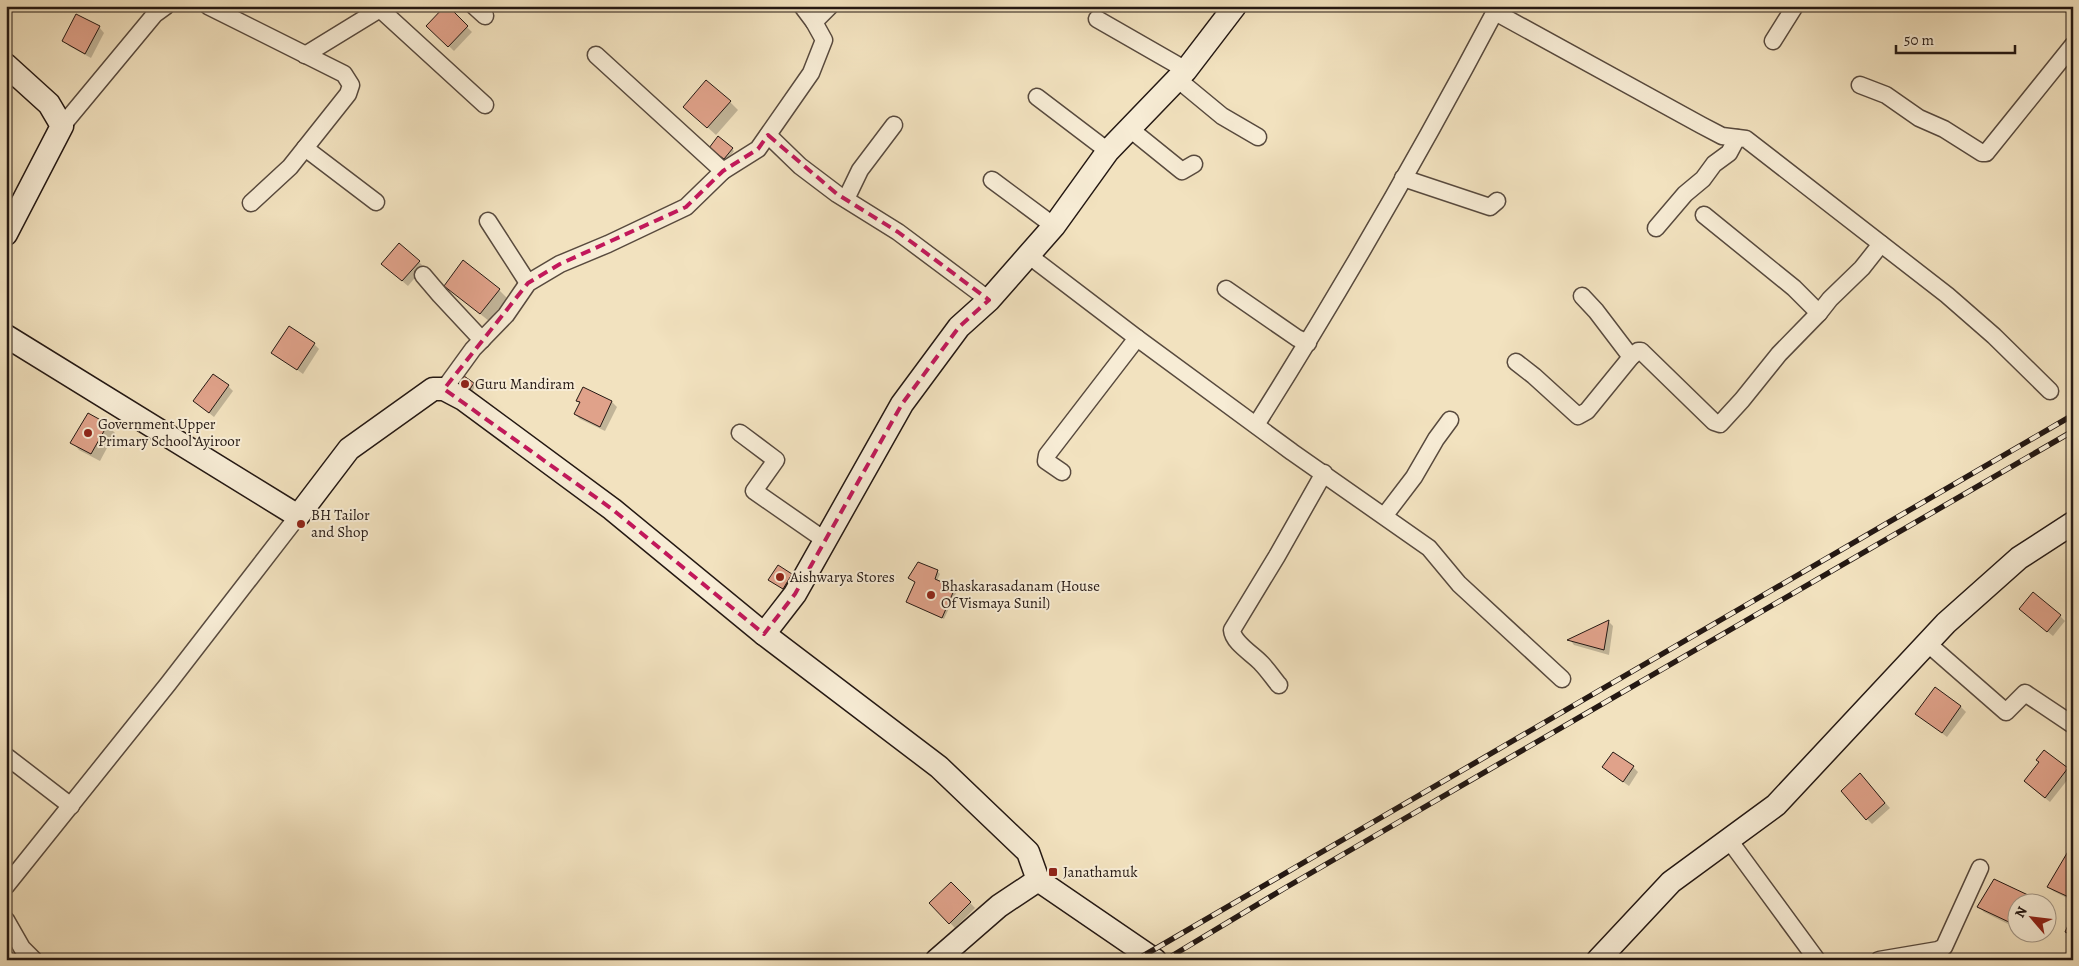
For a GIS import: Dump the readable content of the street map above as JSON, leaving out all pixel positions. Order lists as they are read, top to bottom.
{
  "places": {
    "other": [
      "Guru Mandiram",
      "Government Upper Primary School Ayiroor",
      "BH Tailor and Shop",
      "Aishwarya Stores",
      "Bhaskarasadanam (House Of Vismaya Sunil)"
    ],
    "transit": ["Janathamuk"]
  },
  "scale_bar": "50 m",
  "north": "top left"
}
